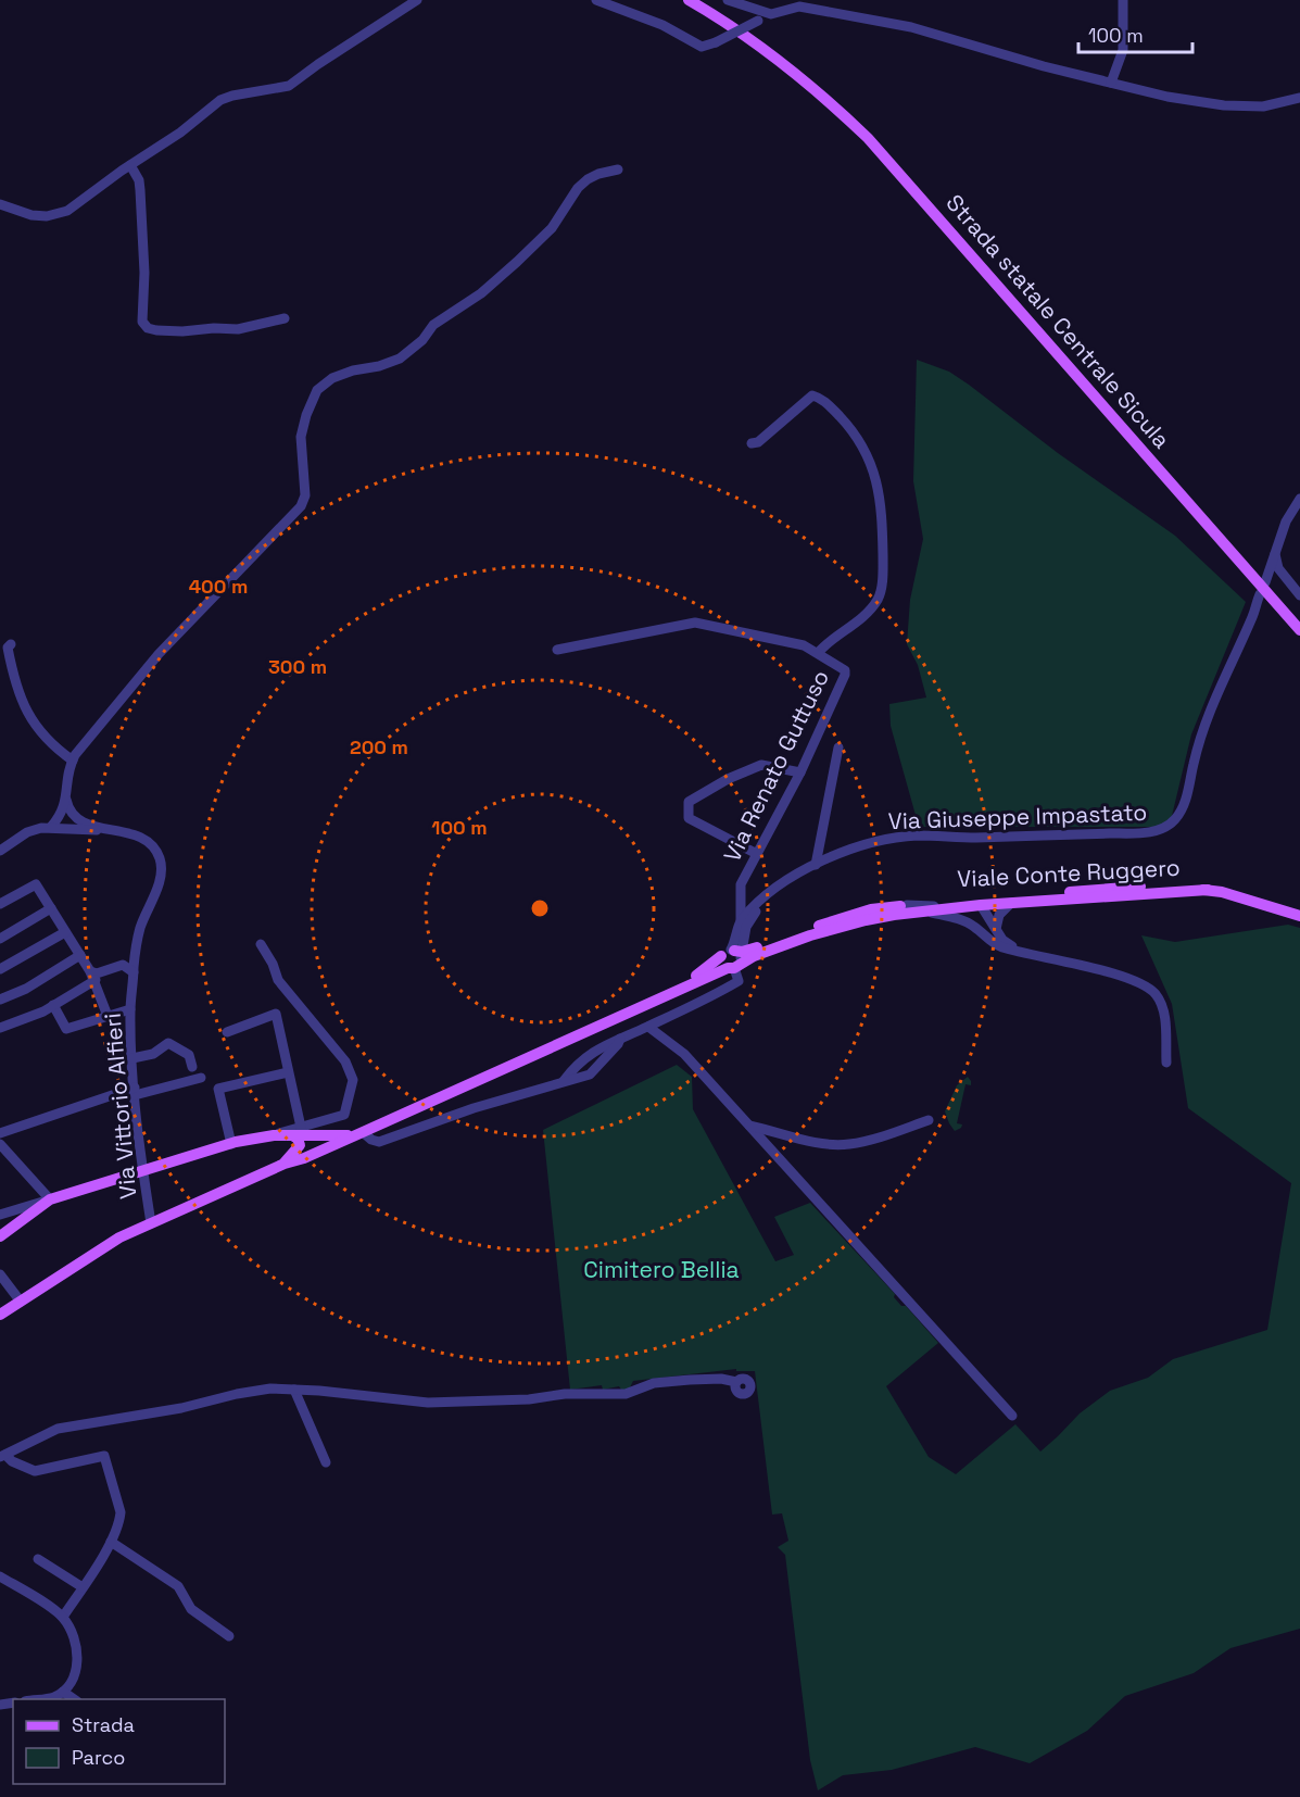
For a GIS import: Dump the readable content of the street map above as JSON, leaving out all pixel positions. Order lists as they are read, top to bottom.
{
  "streets": {
    "main road": ["Strada statale Centrale Sicula", "Viale Conte Ruggero"],
    "street": ["Via Renato Guttuso", "Via Giuseppe Impastato", "Via Vittorio Alfieri"]
  },
  "parks": ["Cimitero Bellia"],
  "legend": ["Strada", "Parco"],
  "scale_bar": "100 m",
  "rings": [
    "400 m",
    "300 m",
    "200 m",
    "100 m"
  ]
}
